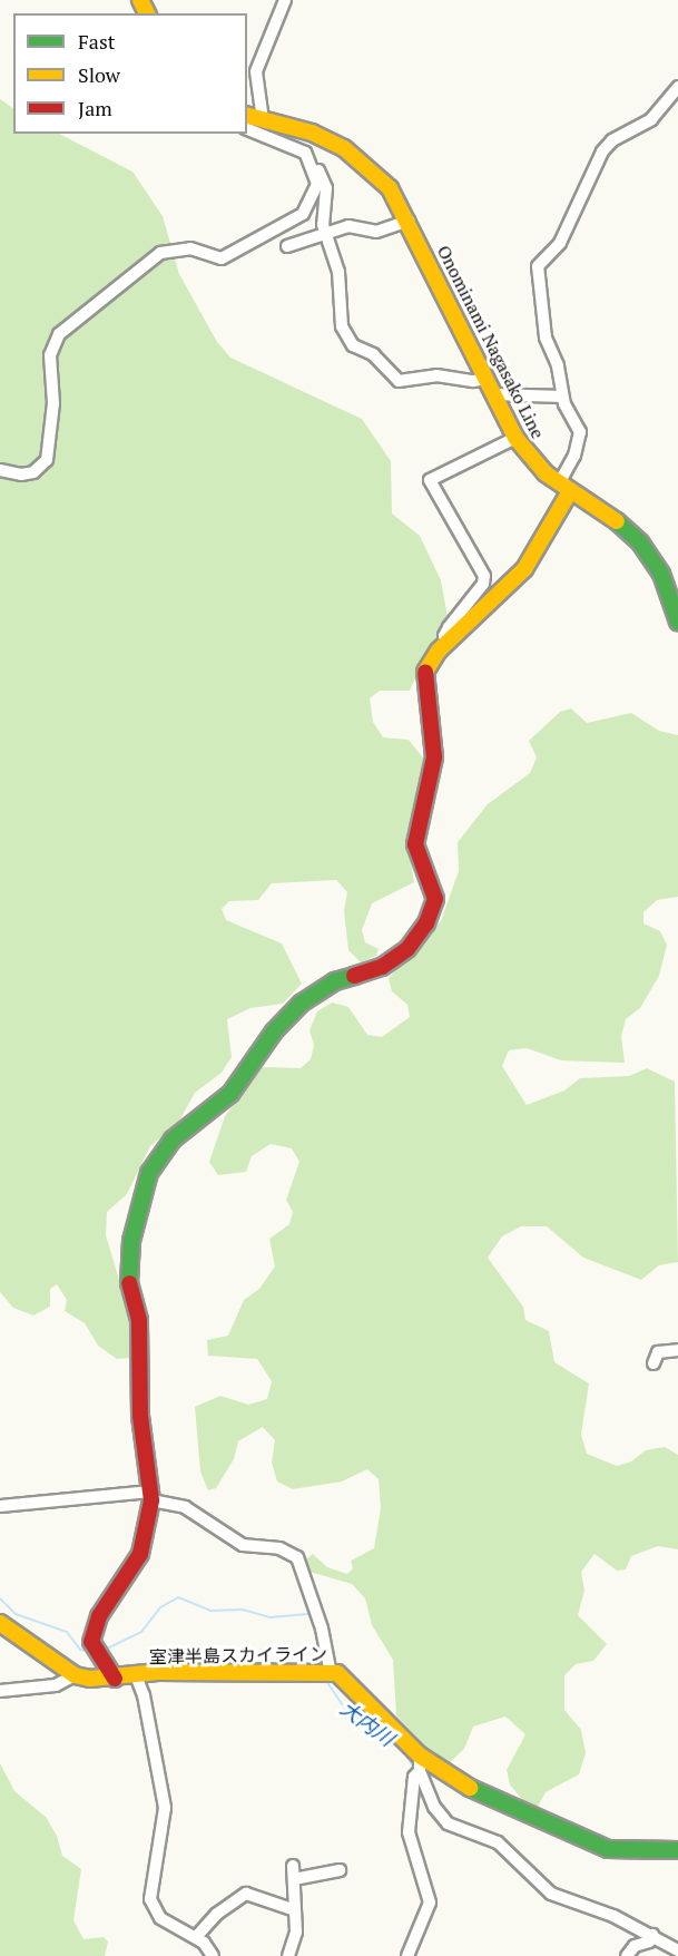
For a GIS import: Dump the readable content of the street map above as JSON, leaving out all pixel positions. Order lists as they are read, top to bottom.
{
  "streets": {
    "street": ["Onominami Nagasako Line", "室津半島スカイライン"]
  },
  "water": ["大内川"],
  "legend": ["Fast", "Slow", "Jam"]
}
